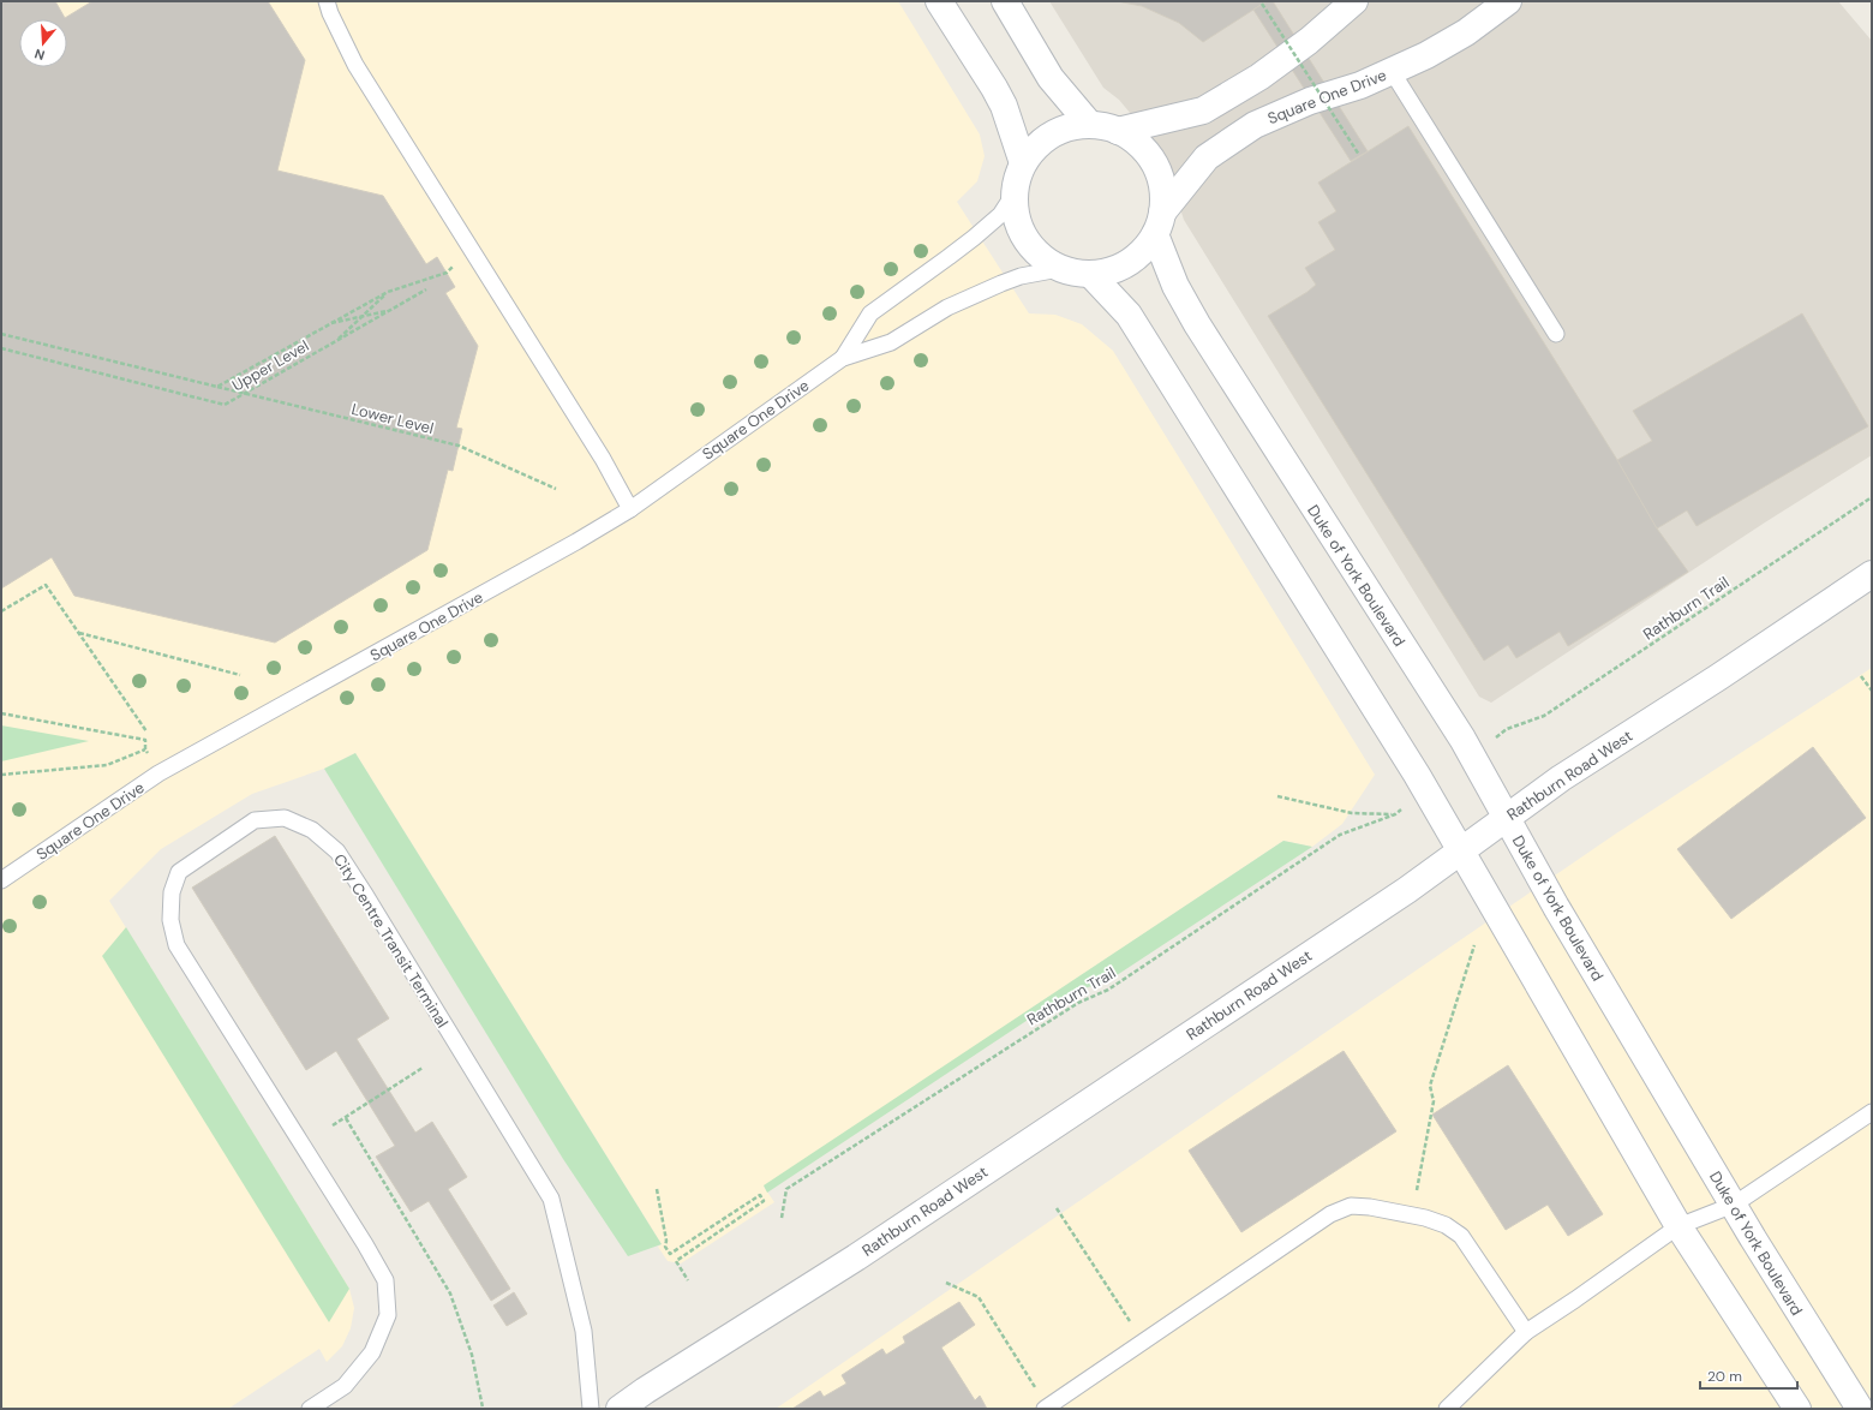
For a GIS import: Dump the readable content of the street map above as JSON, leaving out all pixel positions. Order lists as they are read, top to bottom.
{
  "streets": {
    "street": ["Square One Drive", "Duke of York Boulevard", "Rathburn Road West"],
    "lane": ["City Centre Transit Terminal"],
    "path": ["Upper Level", "Lower Level", "Rathburn Trail"]
  },
  "crossings": [
    ["Square One Drive", "Duke of York Boulevard"],
    ["Duke of York Boulevard", "Rathburn Road West"]
  ],
  "scale_bar": "20 m",
  "north": "bottom"
}
